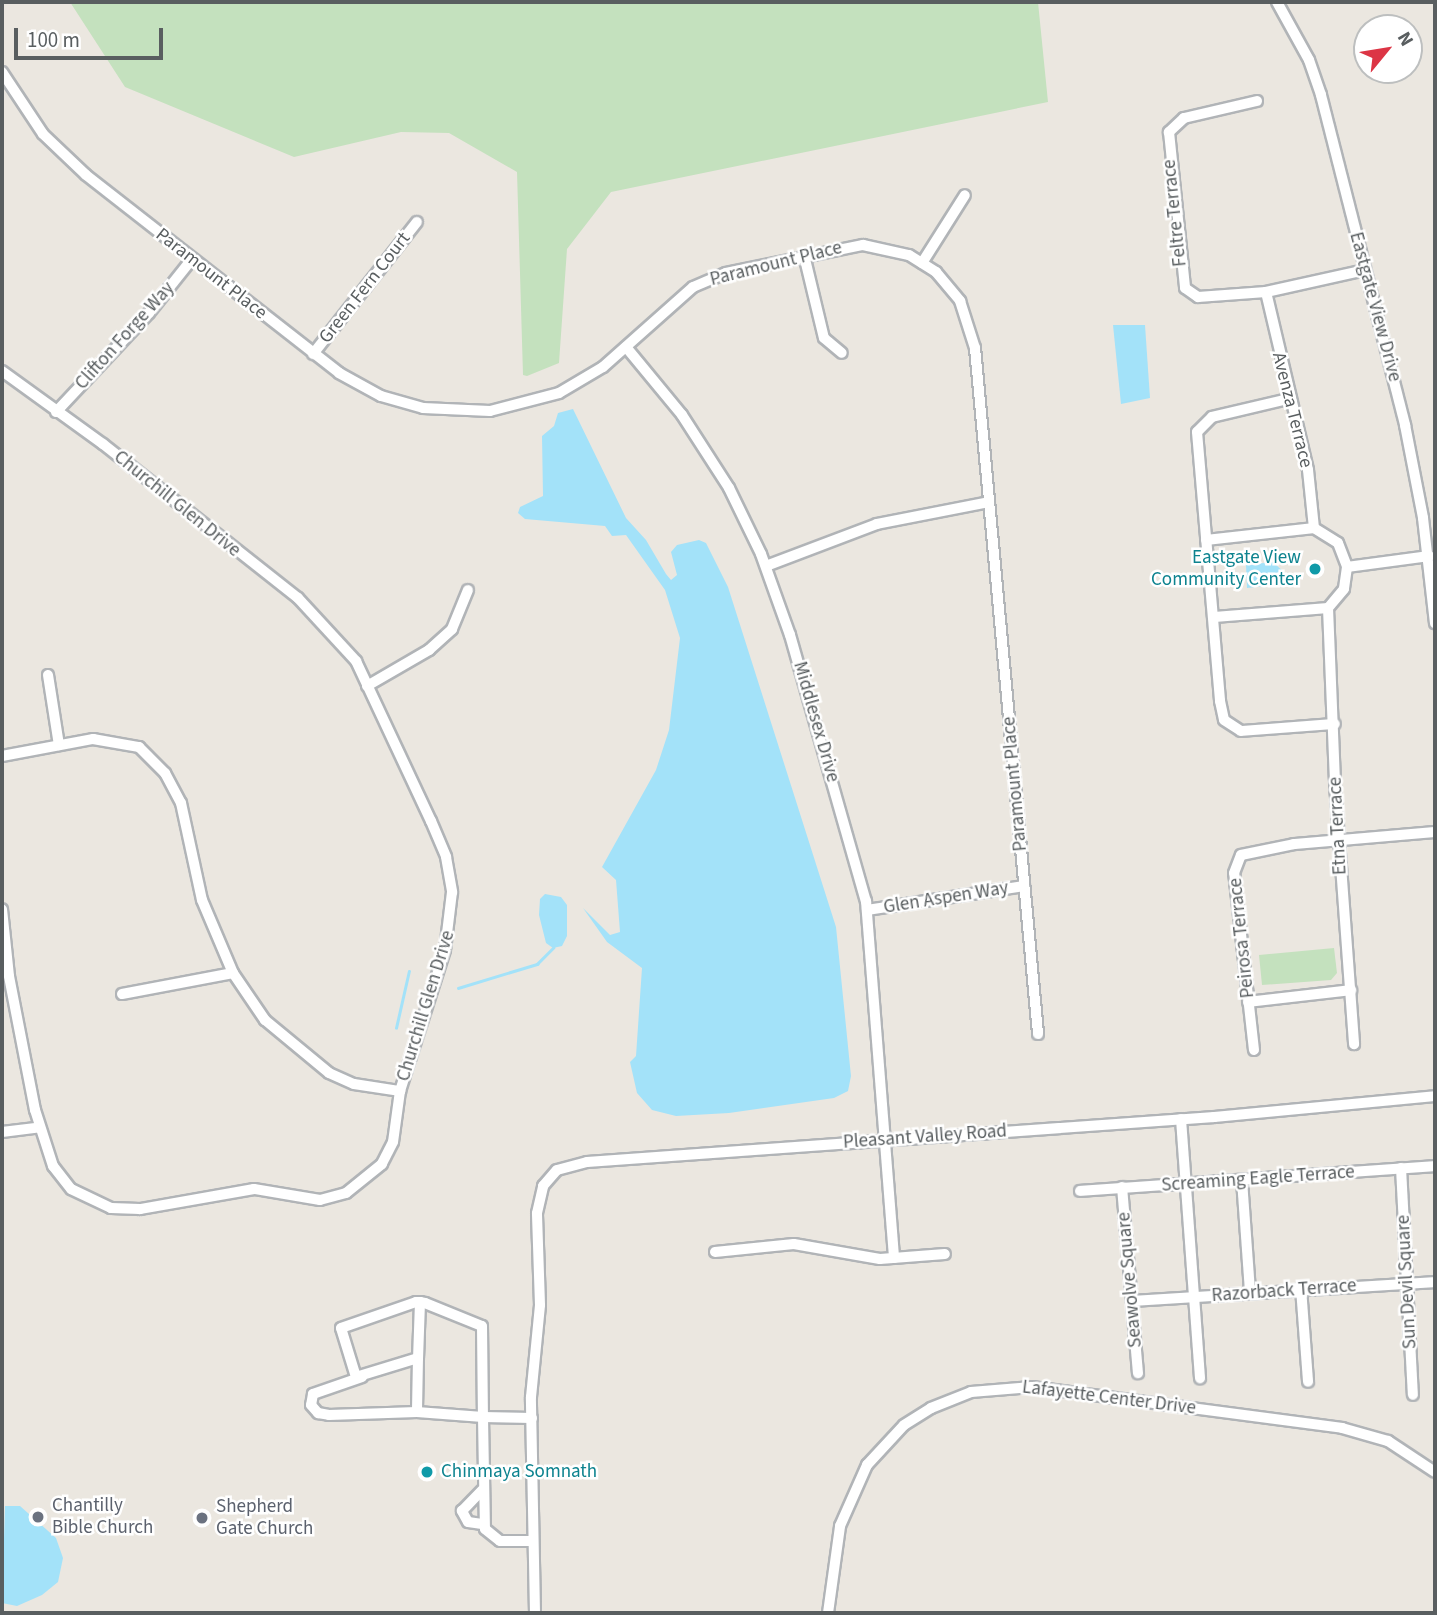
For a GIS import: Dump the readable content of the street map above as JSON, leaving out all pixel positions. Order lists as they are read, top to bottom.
{
  "streets": {
    "street": [
      "Feltre Terrace",
      "Paramount Place",
      "Green Fern Court",
      "Eastgate View Drive",
      "Clifton Forge Way",
      "Avenza Terrace",
      "Churchill Glen Drive",
      "Middlesex Drive",
      "Etna Terrace",
      "Glen Aspen Way",
      "Peirosa Terrace",
      "Pleasant Valley Road",
      "Screaming Eagle Terrace",
      "Seawolve Square",
      "Sun Devil Square",
      "Razorback Terrace",
      "Lafayette Center Drive"
    ]
  },
  "crossings": [
    ["Feltre Terrace", "Eastgate View Drive"],
    ["Feltre Terrace", "Avenza Terrace"],
    ["Paramount Place", "Green Fern Court"],
    ["Paramount Place", "Clifton Forge Way"],
    ["Paramount Place", "Middlesex Drive"],
    ["Paramount Place", "Glen Aspen Way"],
    ["Clifton Forge Way", "Churchill Glen Drive"],
    ["Middlesex Drive", "Glen Aspen Way"],
    ["Middlesex Drive", "Pleasant Valley Road"],
    ["Etna Terrace", "Peirosa Terrace"],
    ["Screaming Eagle Terrace", "Seawolve Square"],
    ["Screaming Eagle Terrace", "Sun Devil Square"],
    ["Seawolve Square", "Razorback Terrace"],
    ["Sun Devil Square", "Razorback Terrace"]
  ],
  "places": [
    "Eastgate View Community Center",
    "Chinmaya Somnath",
    "Chantilly Bible Church",
    "Shepherd Gate Church"
  ],
  "scale_bar": "100 m",
  "north": "top right"
}
